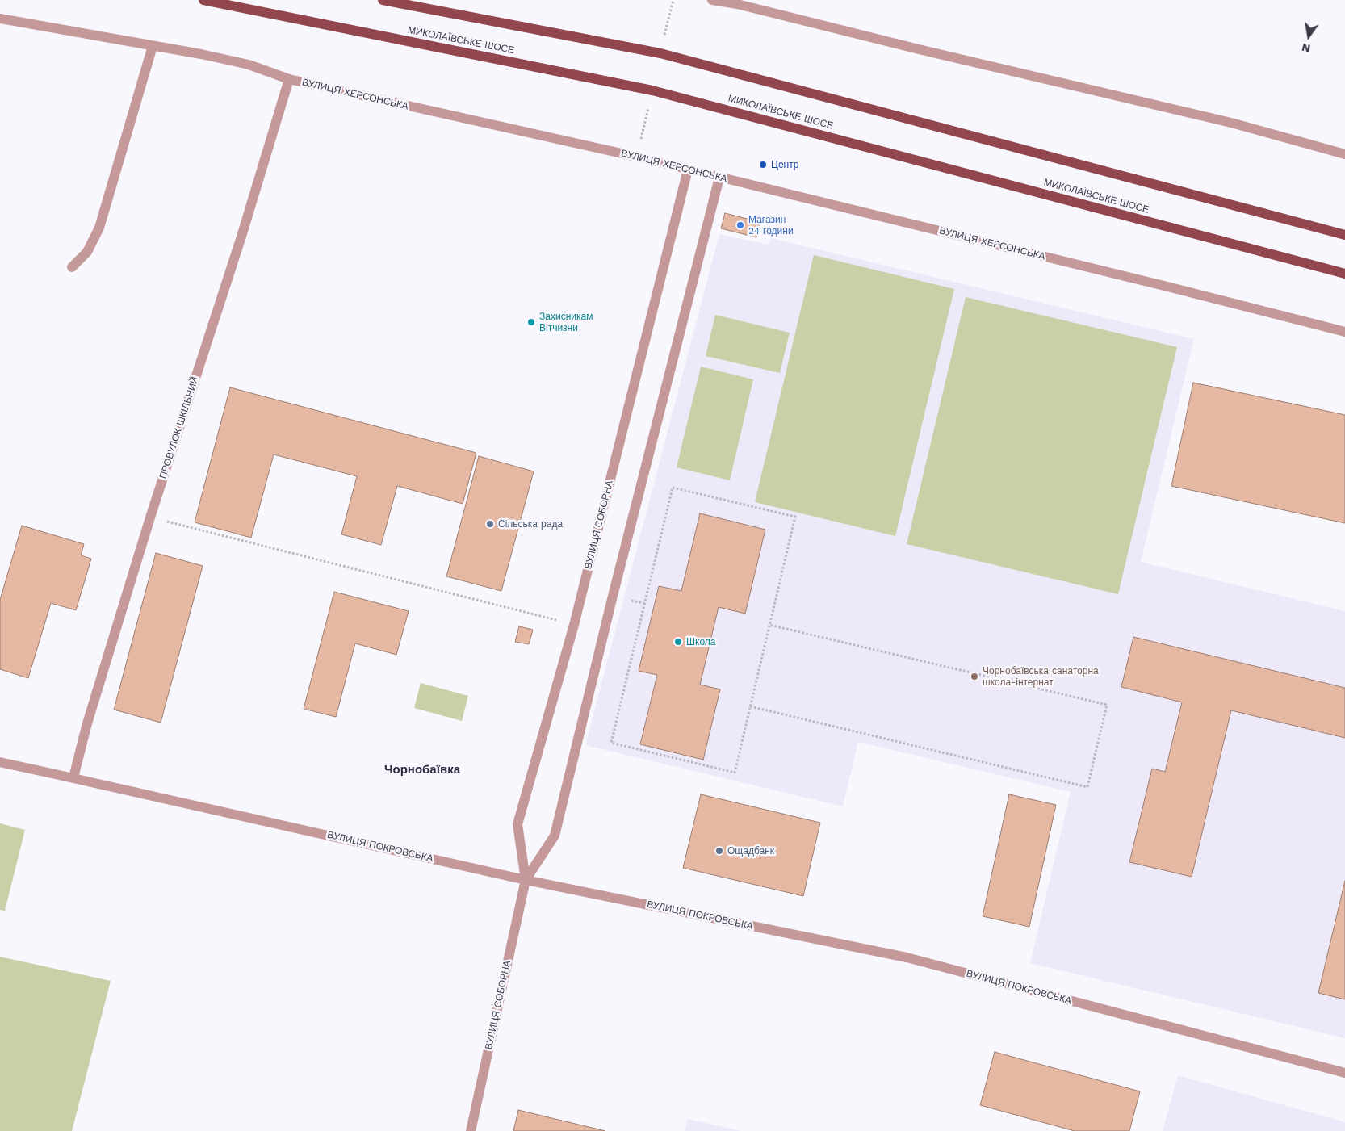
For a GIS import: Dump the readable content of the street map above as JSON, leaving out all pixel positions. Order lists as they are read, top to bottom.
{
  "streets": {
    "main road": ["МИКОЛАЇВСЬКЕ ШОСЕ"],
    "street": [
      "ВУЛИЦЯ ХЕРСОНСЬКА",
      "ПРОВУЛОК ШКІЛЬНИЙ",
      "ВУЛИЦЯ СОБОРНА",
      "ВУЛИЦЯ ПОКРОВСЬКА"
    ]
  },
  "crossings": [
    ["ВУЛИЦЯ ХЕРСОНСЬКА", "ПРОВУЛОК ШКІЛЬНИЙ"],
    ["ВУЛИЦЯ ХЕРСОНСЬКА", "ВУЛИЦЯ СОБОРНА"],
    ["ПРОВУЛОК ШКІЛЬНИЙ", "ВУЛИЦЯ ПОКРОВСЬКА"],
    ["ВУЛИЦЯ СОБОРНА", "ВУЛИЦЯ ПОКРОВСЬКА"]
  ],
  "districts": ["Чорнобаївка"],
  "places": [
    "Центр",
    "Магазин 24 години",
    "Захисникам Вітчизни",
    "Сільська рада",
    "Школа",
    "Чорнобаївська санаторна школа-інтернат",
    "Ощадбанк"
  ],
  "north": "bottom"
}
